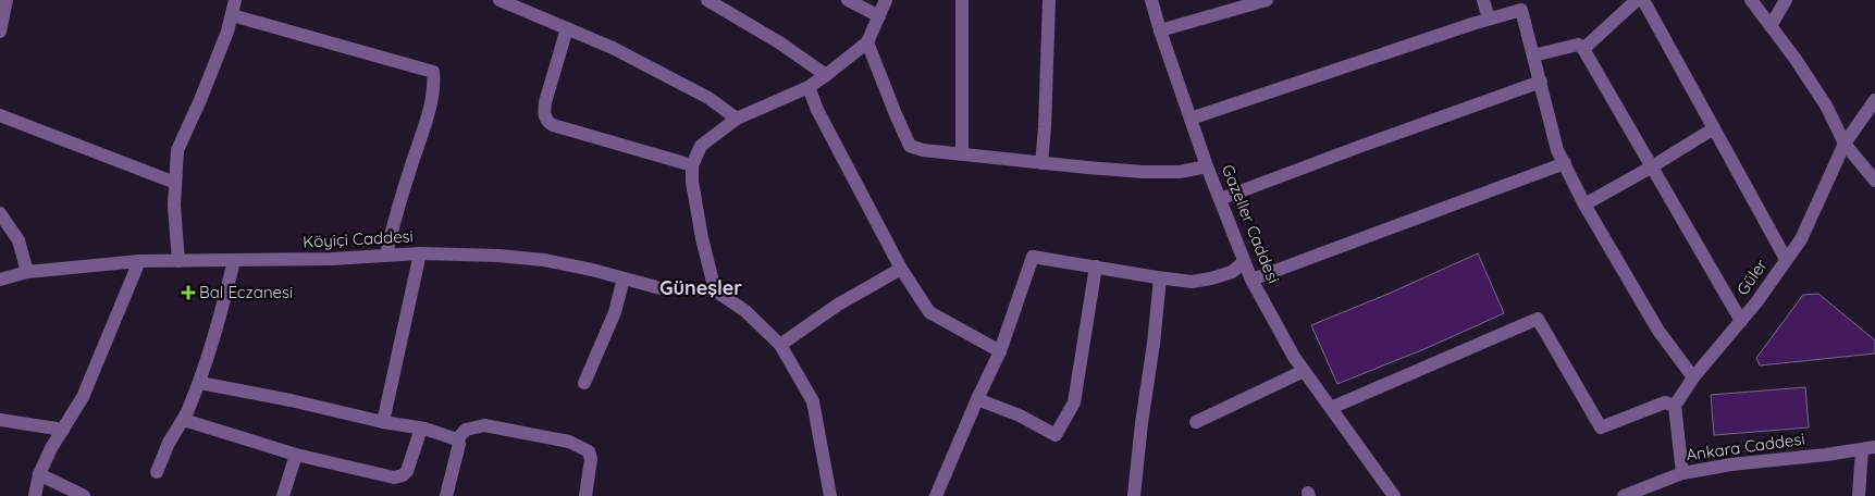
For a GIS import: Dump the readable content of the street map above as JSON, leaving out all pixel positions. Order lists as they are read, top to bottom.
{
  "streets": {
    "street": [
      "Gazeller Caddesi",
      "Köyiçi Caddesi",
      "Güler",
      "Ankara Caddesi"
    ]
  },
  "districts": ["Güneşler"],
  "places": {
    "health": ["Bal Eczanesi"]
  }
}
